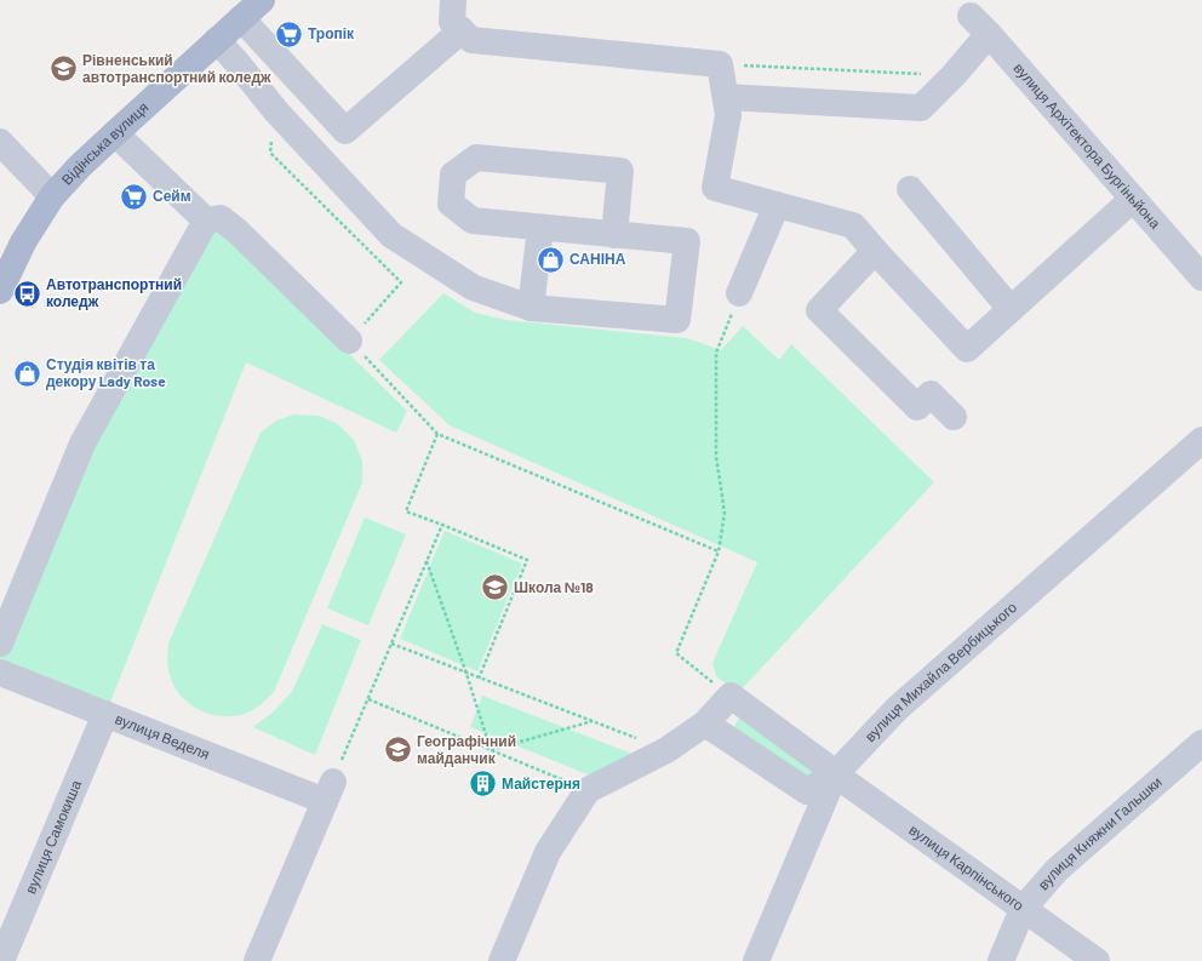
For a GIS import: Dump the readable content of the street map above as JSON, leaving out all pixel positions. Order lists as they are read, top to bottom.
{
  "streets": {
    "main road": ["Відінська вулиця"],
    "street": [
      "вулиця Архітектора Бургіньйона",
      "вулиця Михайла Вербицького",
      "вулиця Веделя",
      "вулиця Княжни Гальшки",
      "вулиця Самокиша",
      "вулиця Карпінського"
    ]
  },
  "crossings": [
    ["вулиця Михайла Вербицького", "вулиця Карпінського"],
    ["вулиця Веделя", "вулиця Самокиша"],
    ["вулиця Княжни Гальшки", "вулиця Карпінського"]
  ],
  "places": {
    "supermarket": ["Тропік", "Сейм"],
    "school or university": ["Рівненський автотранспортний коледж", "Школа №18", "Географічний майданчик"],
    "shop": ["САНІНА", "Студія квітів та декору Lady Rose"],
    "bus stop": ["Автотранспортний коледж"],
    "building": ["Майстерня"]
  }
}
